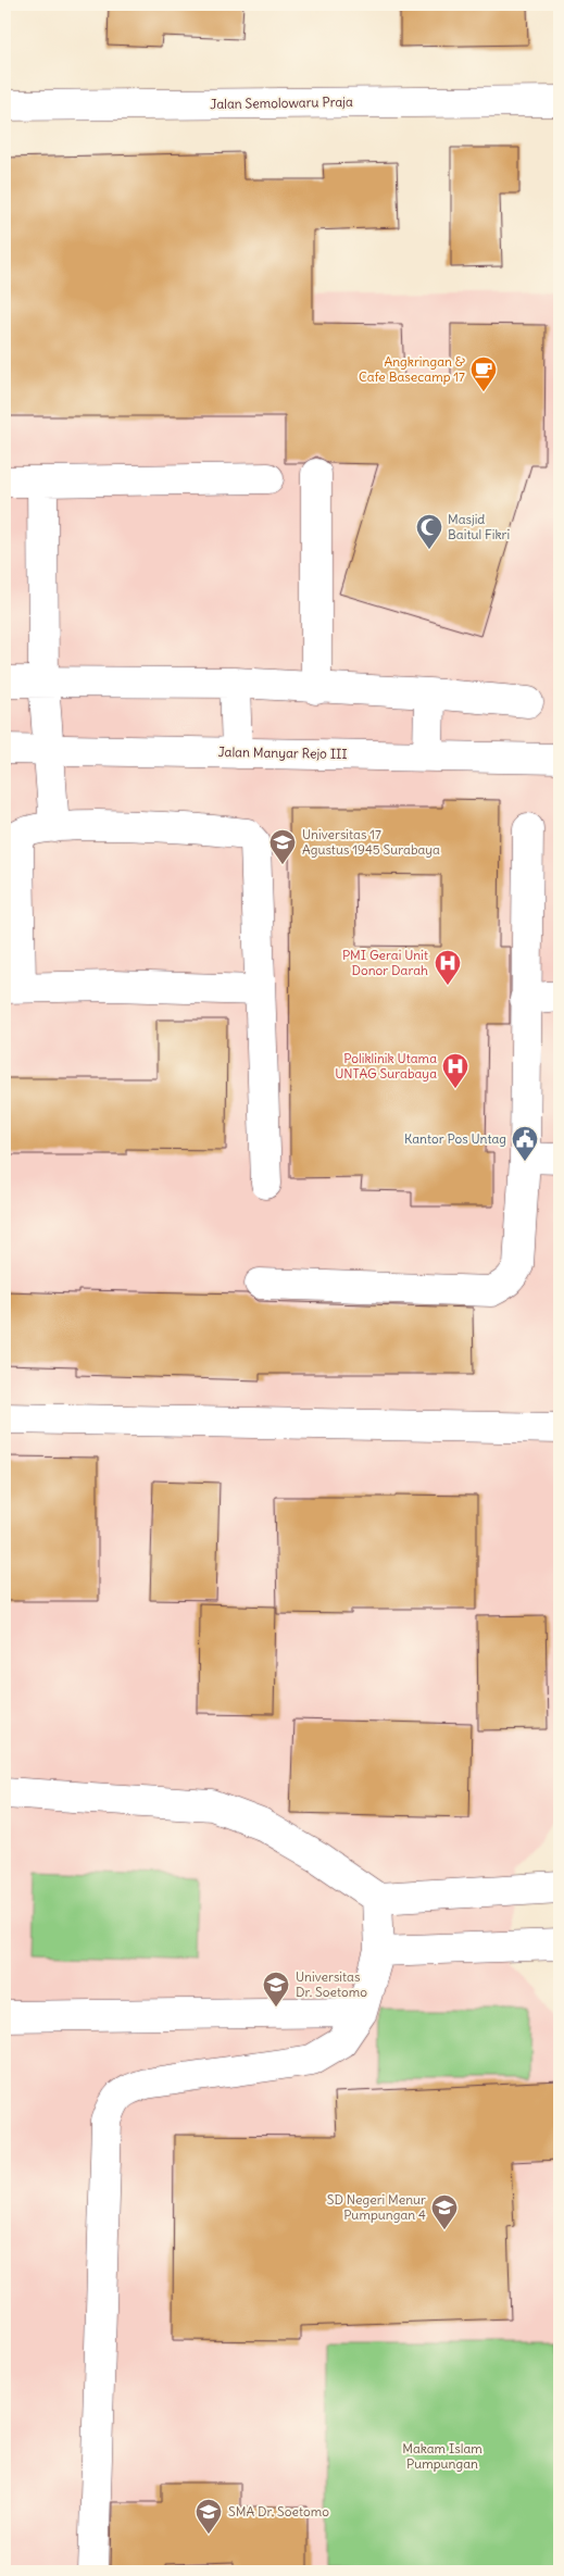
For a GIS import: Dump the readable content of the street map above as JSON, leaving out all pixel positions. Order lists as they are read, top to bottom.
{
  "streets": {
    "street": ["Jalan Semolowaru Praja", "Jalan Manyar Rejo III"]
  },
  "parks": ["Makam Islam Pumpungan"],
  "places": {
    "cafe": ["Angkringan & Cafe Basecamp 17"],
    "mosque": ["Masjid Baitul Fikri"],
    "school or university": [
      "Universitas 17 Agustus 1945 Surabaya",
      "Universitas Dr. Soetomo",
      "SD Negeri Menur Pumpungan 4",
      "SMA Dr. Soetomo"
    ],
    "hospital": ["PMI Gerai Unit Donor Darah", "Poliklinik Utama UNTAG Surabaya"],
    "public building": ["Kantor Pos Untag"]
  }
}
